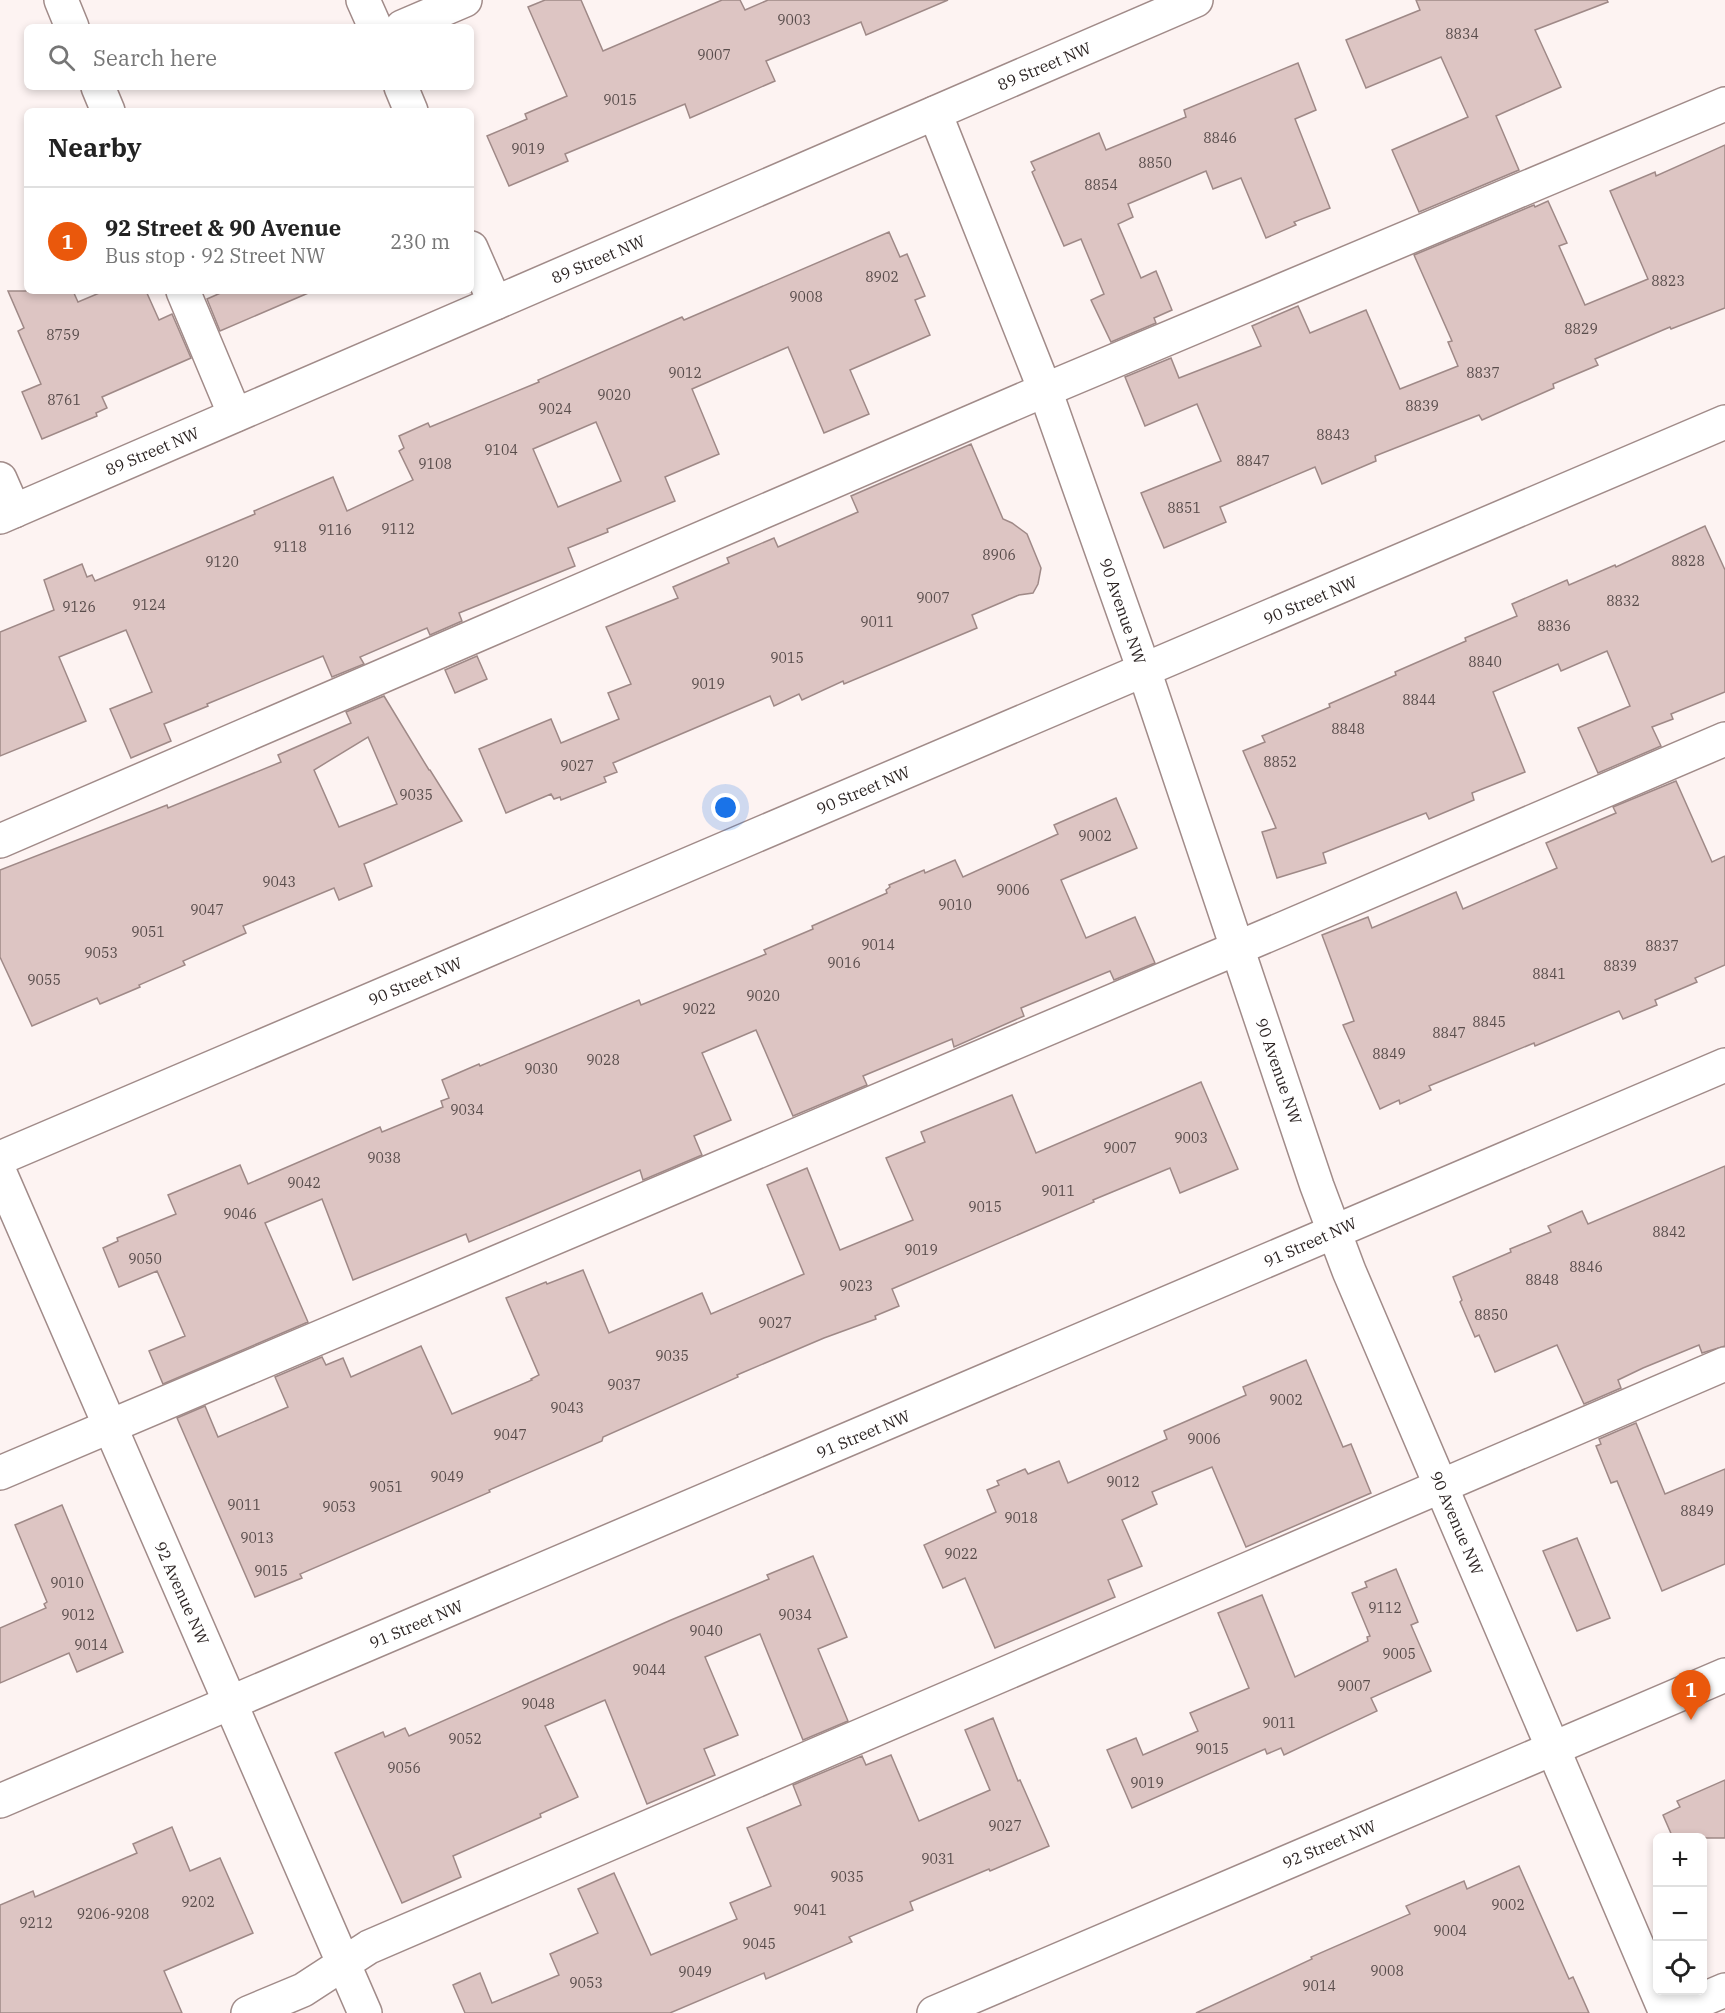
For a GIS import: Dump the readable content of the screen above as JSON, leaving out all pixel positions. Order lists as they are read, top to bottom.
{
  "streets": {
    "street": [
      "89 Street NW",
      "90 Street NW",
      "90 Avenue NW",
      "91 Street NW",
      "92 Avenue NW",
      "92 Street NW"
    ]
  },
  "crossings": [
    ["89 Street NW", "90 Avenue NW"],
    ["90 Street NW", "90 Avenue NW"],
    ["90 Avenue NW", "91 Street NW"],
    ["90 Avenue NW", "92 Street NW"],
    ["91 Street NW", "92 Avenue NW"]
  ],
  "house_numbers": [
    "9003",
    "8834",
    "9007",
    "9015",
    "8846",
    "9019",
    "8850",
    "8854",
    "8902",
    "8823",
    "9008",
    "8829",
    "8759",
    "9012",
    "8837",
    "9020",
    "8761",
    "8839",
    "9024",
    "8843",
    "9104",
    "8847",
    "9108",
    "8851",
    "9112",
    "9116",
    "9118",
    "8906",
    "8828",
    "9120",
    "9007",
    "8832",
    "9124",
    "9126",
    "9011",
    "8836",
    "9015",
    "8840",
    "9019",
    "8844",
    "8848",
    "8852",
    "9027",
    "9035",
    "9002",
    "9043",
    "9006",
    "9010",
    "9047",
    "9051",
    "9014",
    "8837",
    "9053",
    "9016",
    "8839",
    "8841",
    "9055",
    "9020",
    "9022",
    "8845",
    "8847",
    "8849",
    "9028",
    "9030",
    "9034",
    "9003",
    "9007",
    "9038",
    "9042",
    "9011",
    "9015",
    "9046",
    "8842",
    "9019",
    "9050",
    "8846",
    "8848",
    "9023",
    "8850",
    "9027",
    "9035",
    "9037",
    "9002",
    "9043",
    "9047",
    "9006",
    "9049",
    "9012",
    "9051",
    "9011",
    "9053",
    "8849",
    "9018",
    "9013",
    "9022",
    "9015",
    "9010",
    "9112",
    "9012",
    "9034",
    "9040",
    "9014",
    "9005",
    "9044",
    "9007",
    "9048",
    "9011",
    "9052",
    "9015",
    "9056",
    "9019",
    "9027",
    "9031",
    "9035",
    "9202",
    "9002",
    "9041",
    "9206-9208",
    "9212",
    "9004",
    "9045",
    "9008",
    "9049",
    "9053",
    "9014"
  ],
  "page": {
    "search": "Search here",
    "heading": "Nearby",
    "list": [
      {
        "mark": "1",
        "name": "92 Street & 90 Avenue",
        "note": "Bus stop · 92 Street NW",
        "value": "230 m"
      }
    ],
    "pins": "1",
    "map_buttons": ["+", "−"]
  }
}
